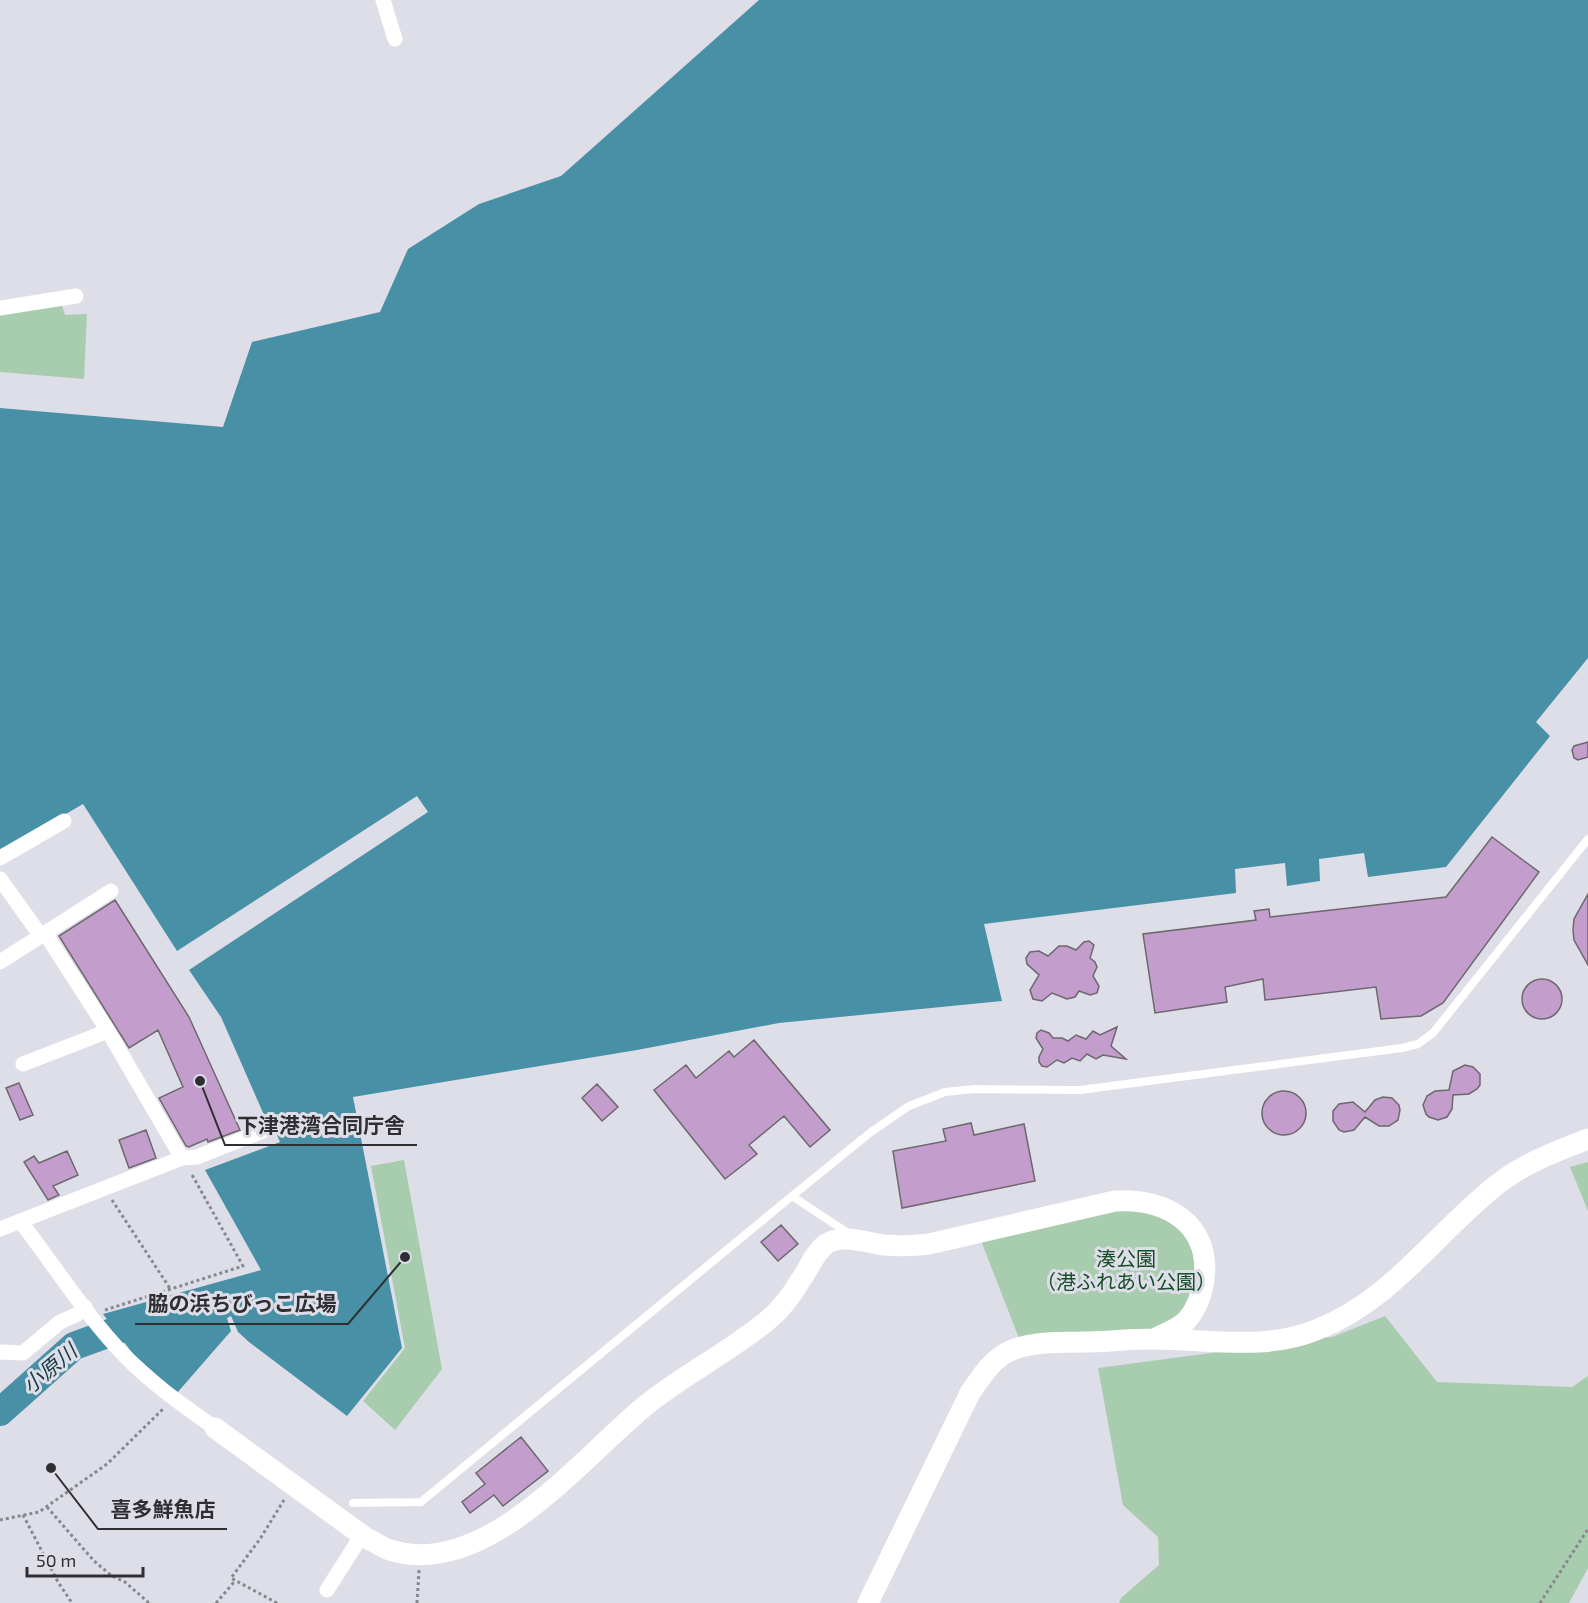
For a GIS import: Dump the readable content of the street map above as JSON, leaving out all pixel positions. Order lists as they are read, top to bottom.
{
  "water": ["小原川"],
  "parks": ["湊公園 （港ふれあい公園）"],
  "places": ["下津港湾合同庁舎", "脇の浜ちびっこ広場", "喜多鮮魚店"],
  "scale_bar": "50 m"
}
